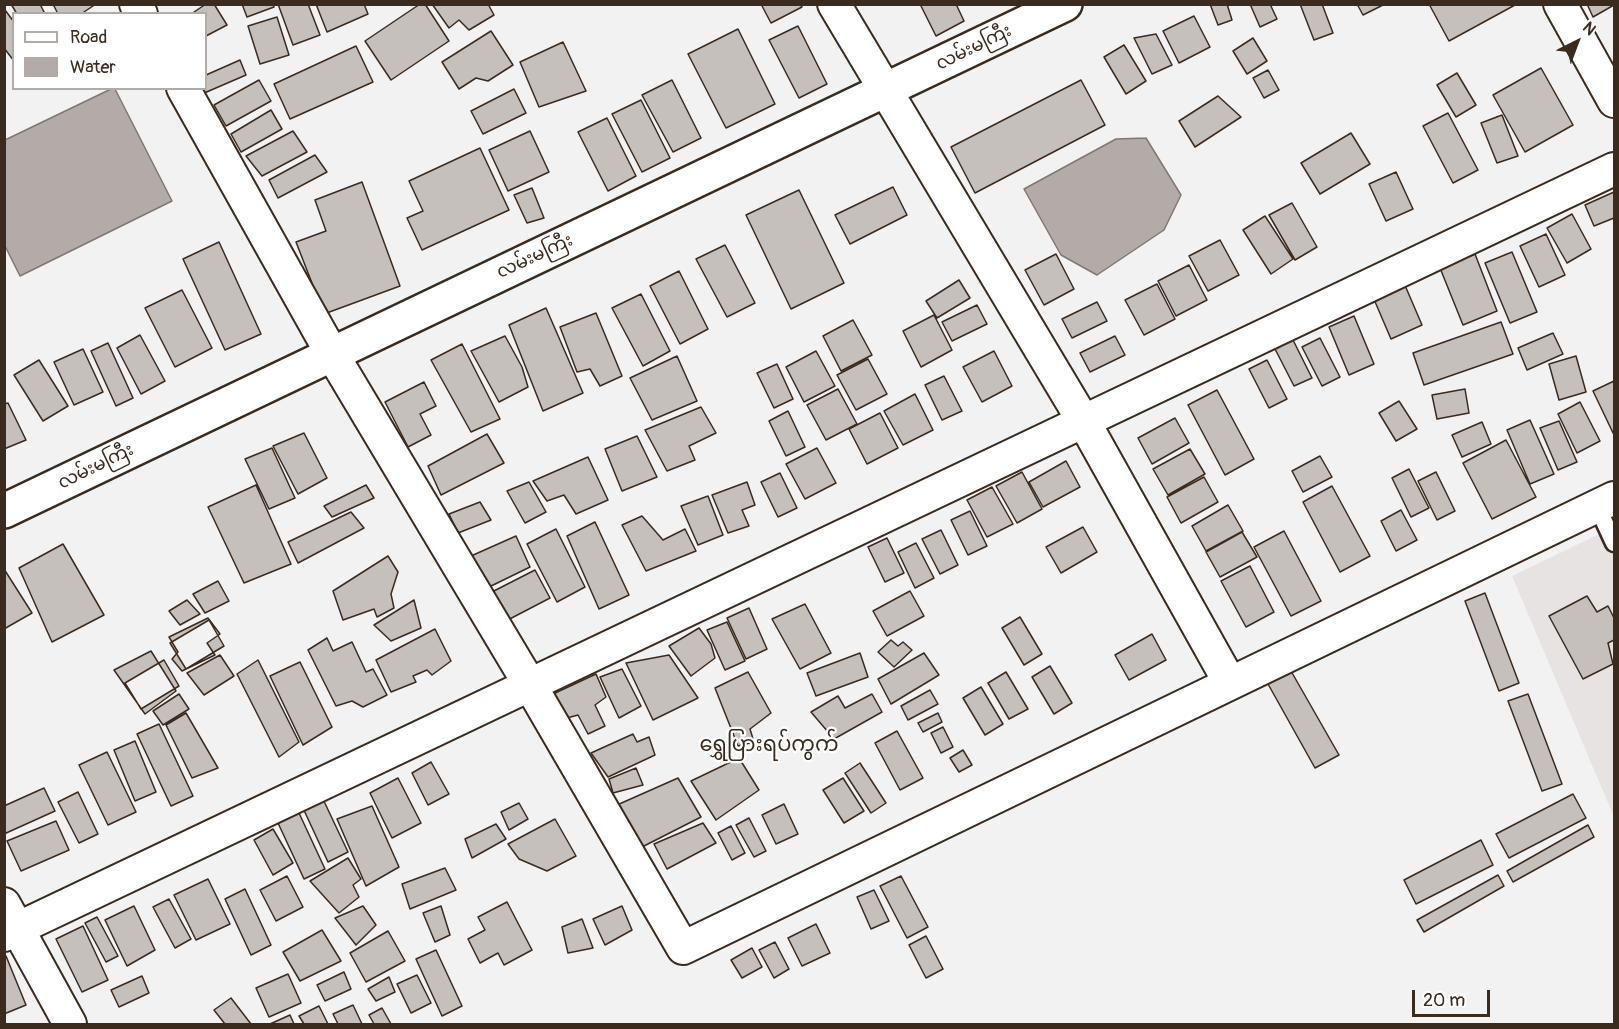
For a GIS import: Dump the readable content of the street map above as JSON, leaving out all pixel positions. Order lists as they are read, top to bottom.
{
  "streets": {
    "main road": ["လမ်းမကြီး"]
  },
  "districts": ["ရွှေပြားရပ်ကွက်"],
  "legend": ["Road", "Water"],
  "scale_bar": "20 m",
  "north": "top right"
}
